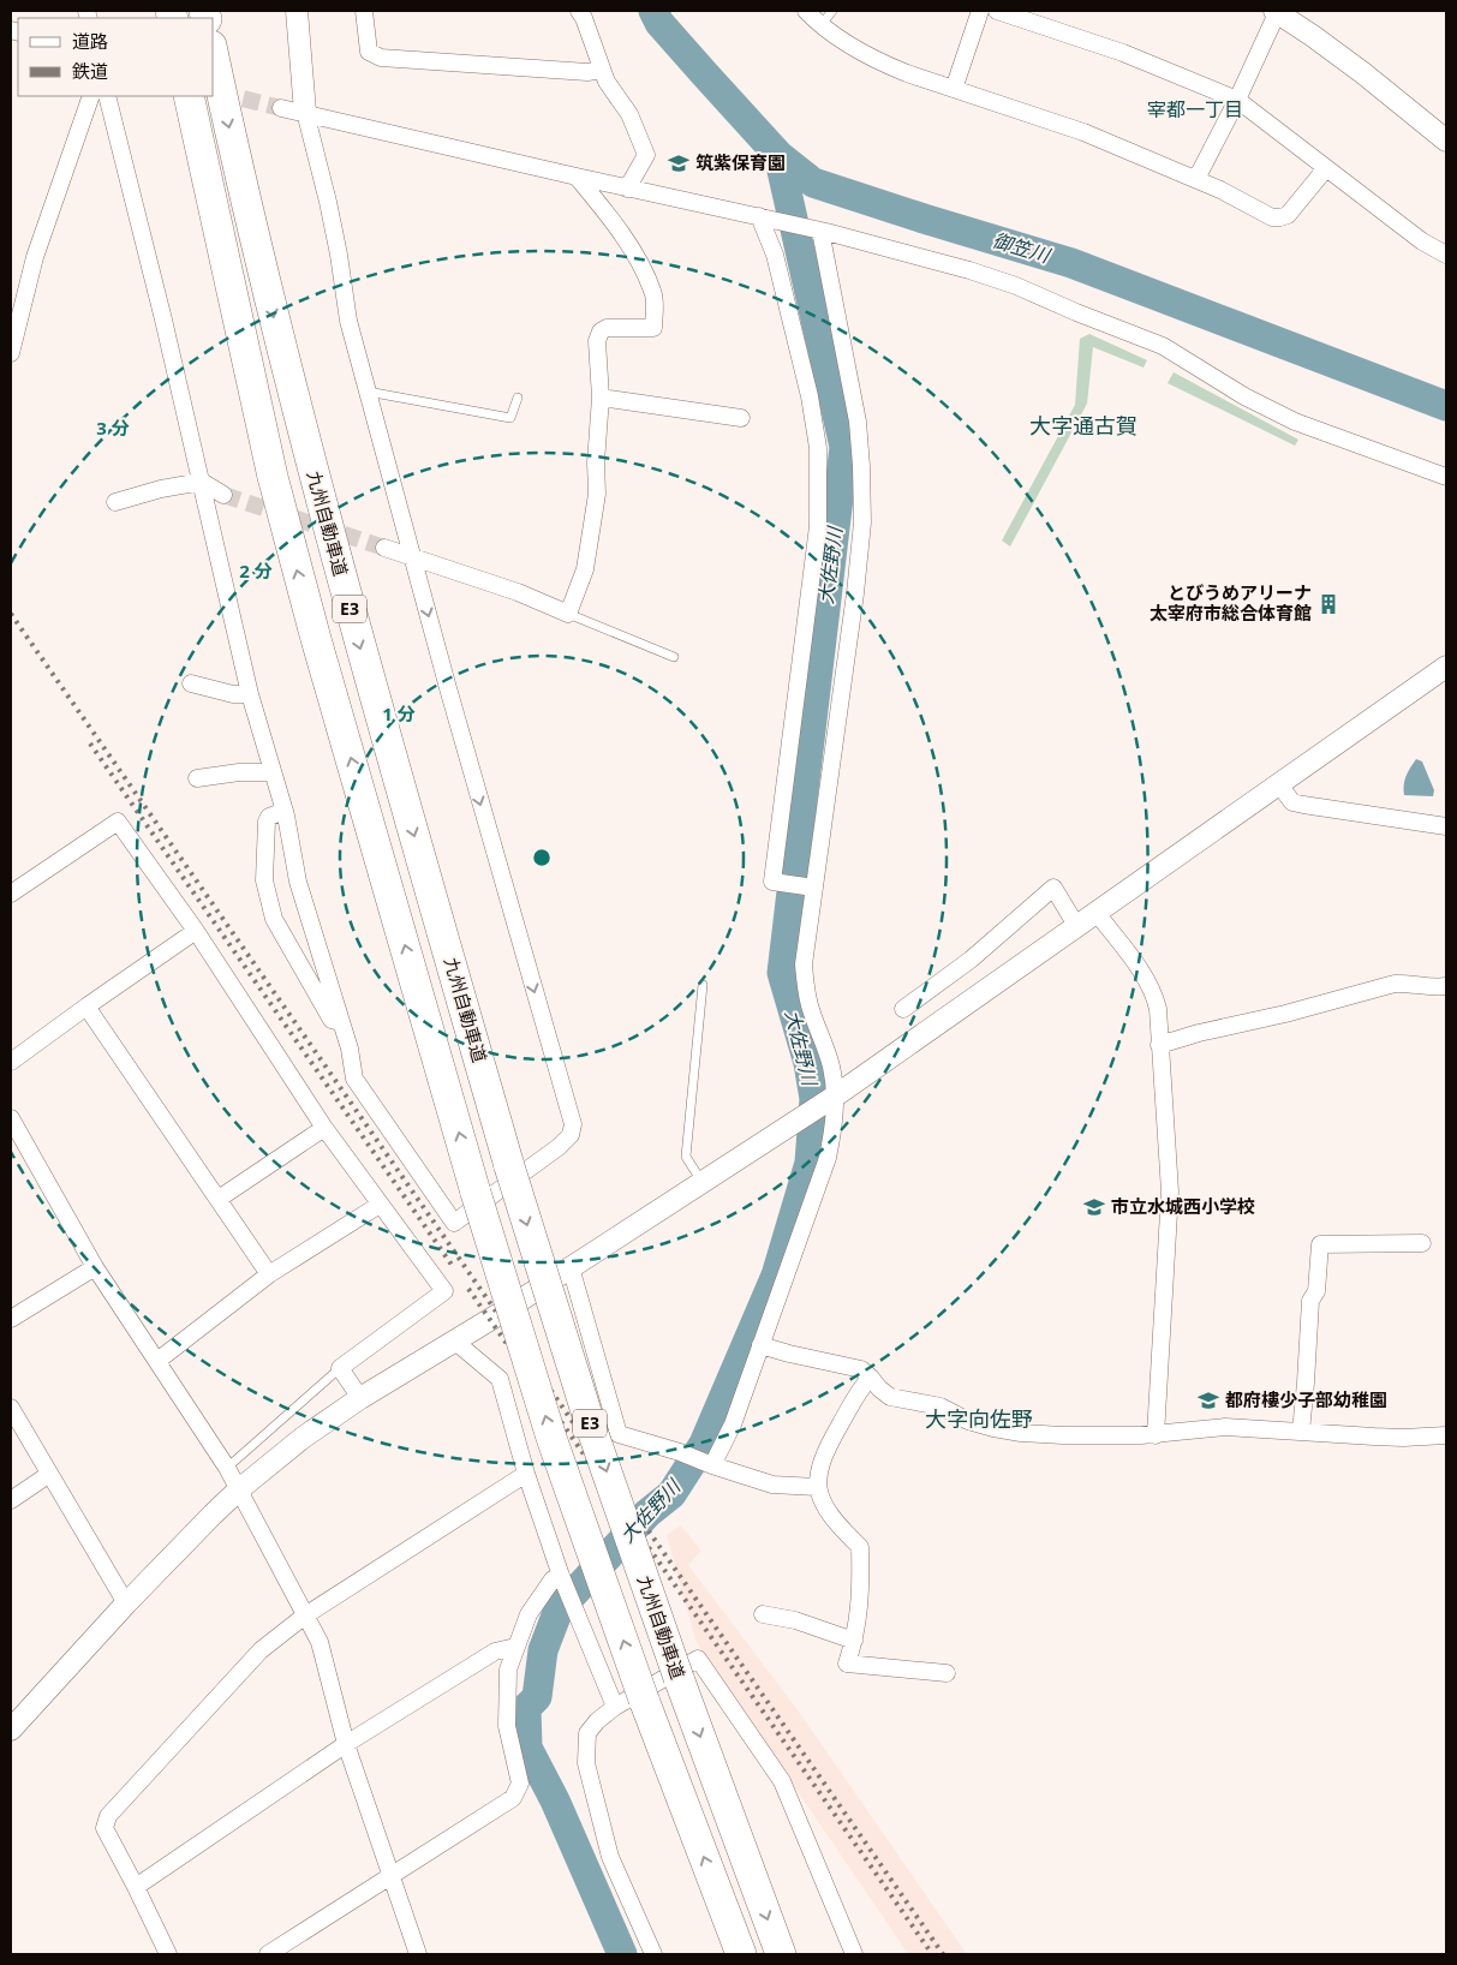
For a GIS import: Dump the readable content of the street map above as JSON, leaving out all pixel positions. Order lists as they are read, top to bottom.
{
  "streets": {
    "highway": ["九州自動車道", "E3"]
  },
  "districts": ["宰都一丁目", "大字通古賀", "大字向佐野"],
  "water": ["御笠川", "大佐野川"],
  "places": {
    "school or university": ["筑紫保育園", "市立水城西小学校", "都府樓少子部幼稚園"],
    "building": ["とびうめアリーナ 太宰府市総合体育館"]
  },
  "legend": ["道路", "鉄道"],
  "rings": ["3 分", "2 分", "1 分"]
}
